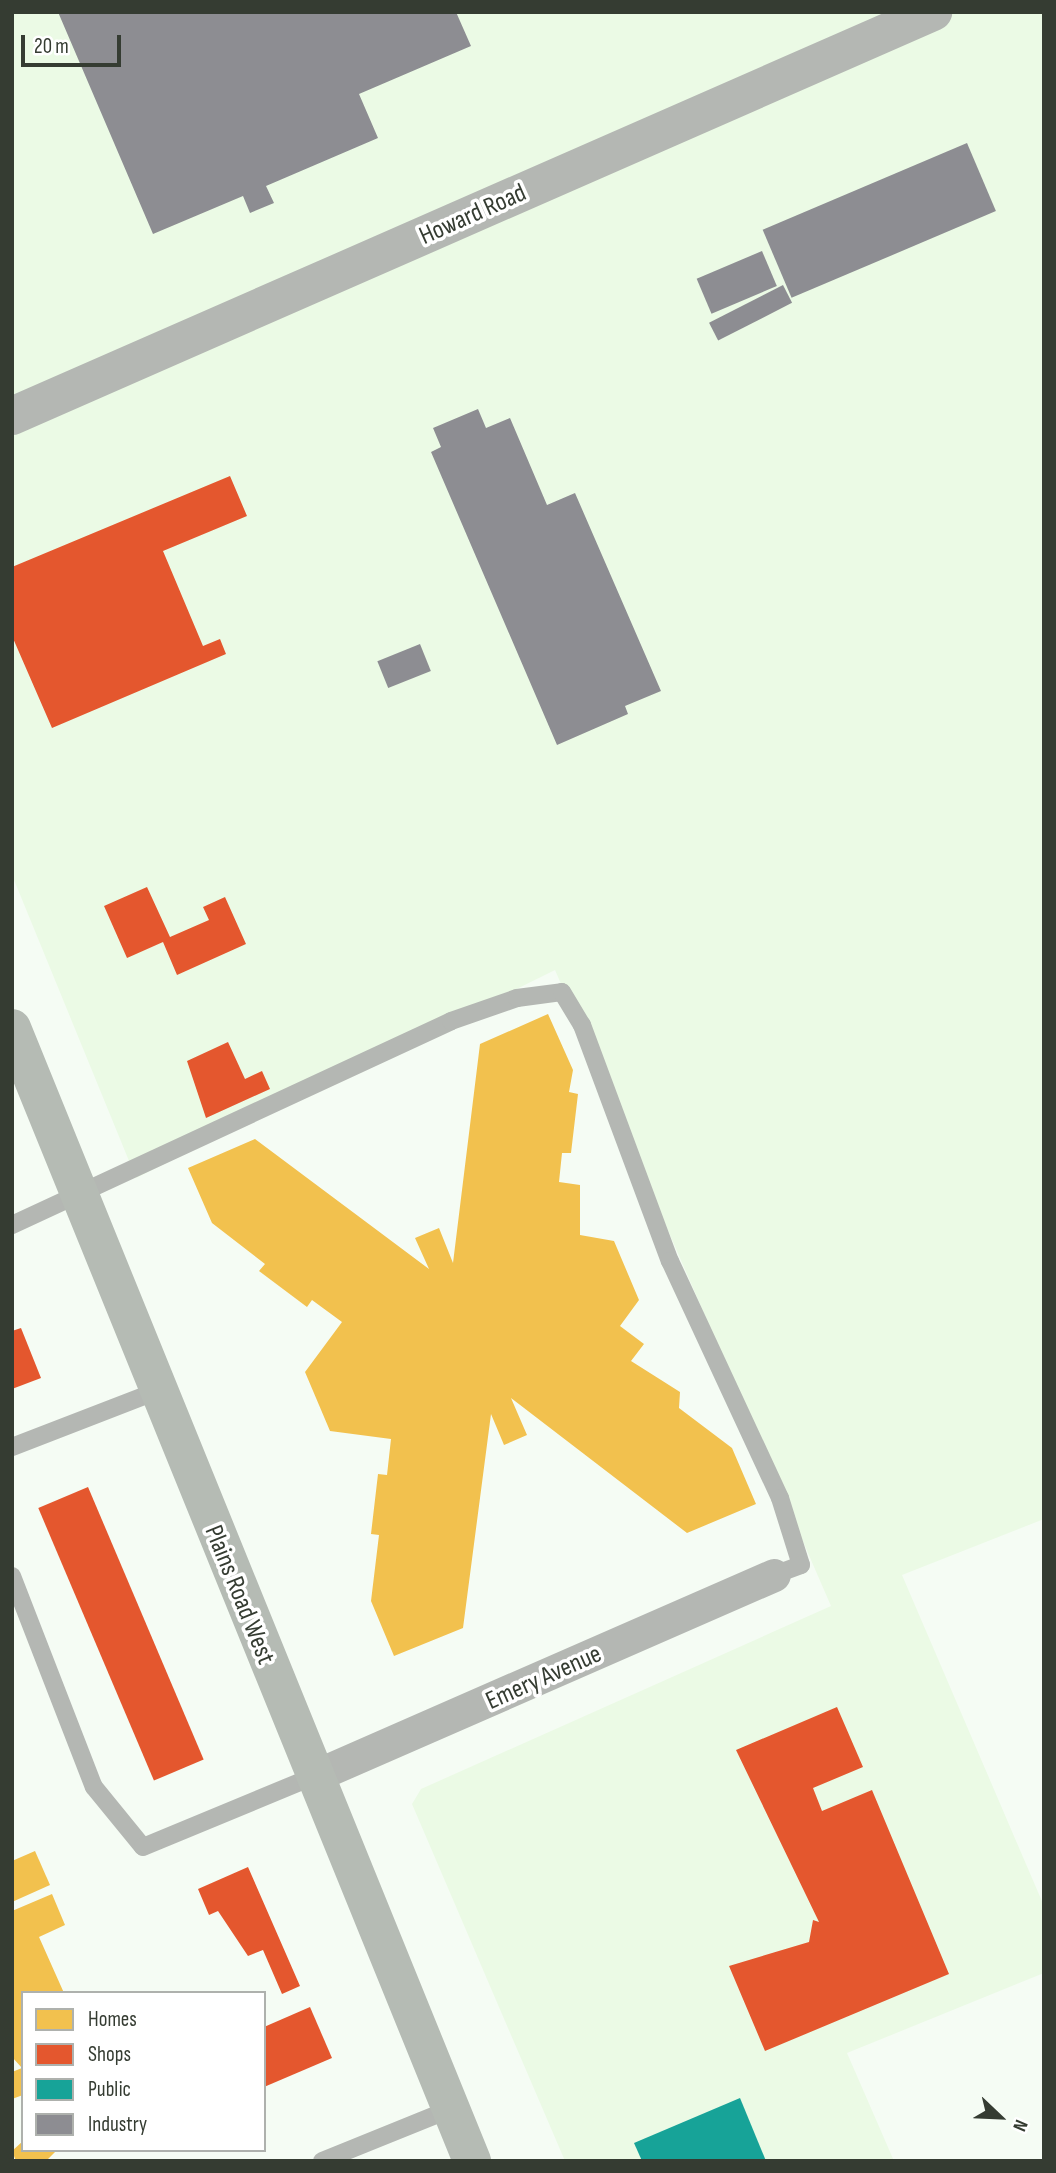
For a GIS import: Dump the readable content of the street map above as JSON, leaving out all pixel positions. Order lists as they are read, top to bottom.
{
  "streets": {
    "main road": ["Plains Road West"],
    "street": ["Howard Road", "Emery Avenue"]
  },
  "crossings": [
    ["Plains Road West", "Emery Avenue"]
  ],
  "legend": [
    "Homes",
    "Shops",
    "Public",
    "Industry"
  ],
  "scale_bar": "20 m",
  "north": "bottom right"
}
